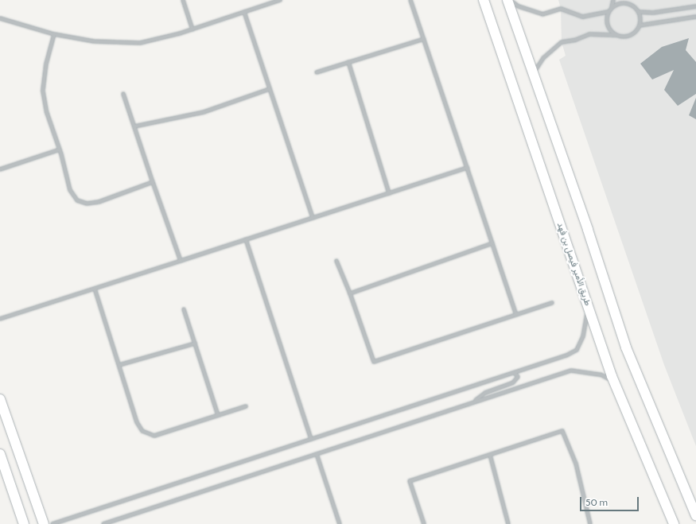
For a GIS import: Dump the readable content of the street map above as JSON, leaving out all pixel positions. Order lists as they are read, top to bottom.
{
  "streets": {
    "main road": ["طريق الأمير فيصل بن فهد"]
  },
  "scale_bar": "50 m"
}
